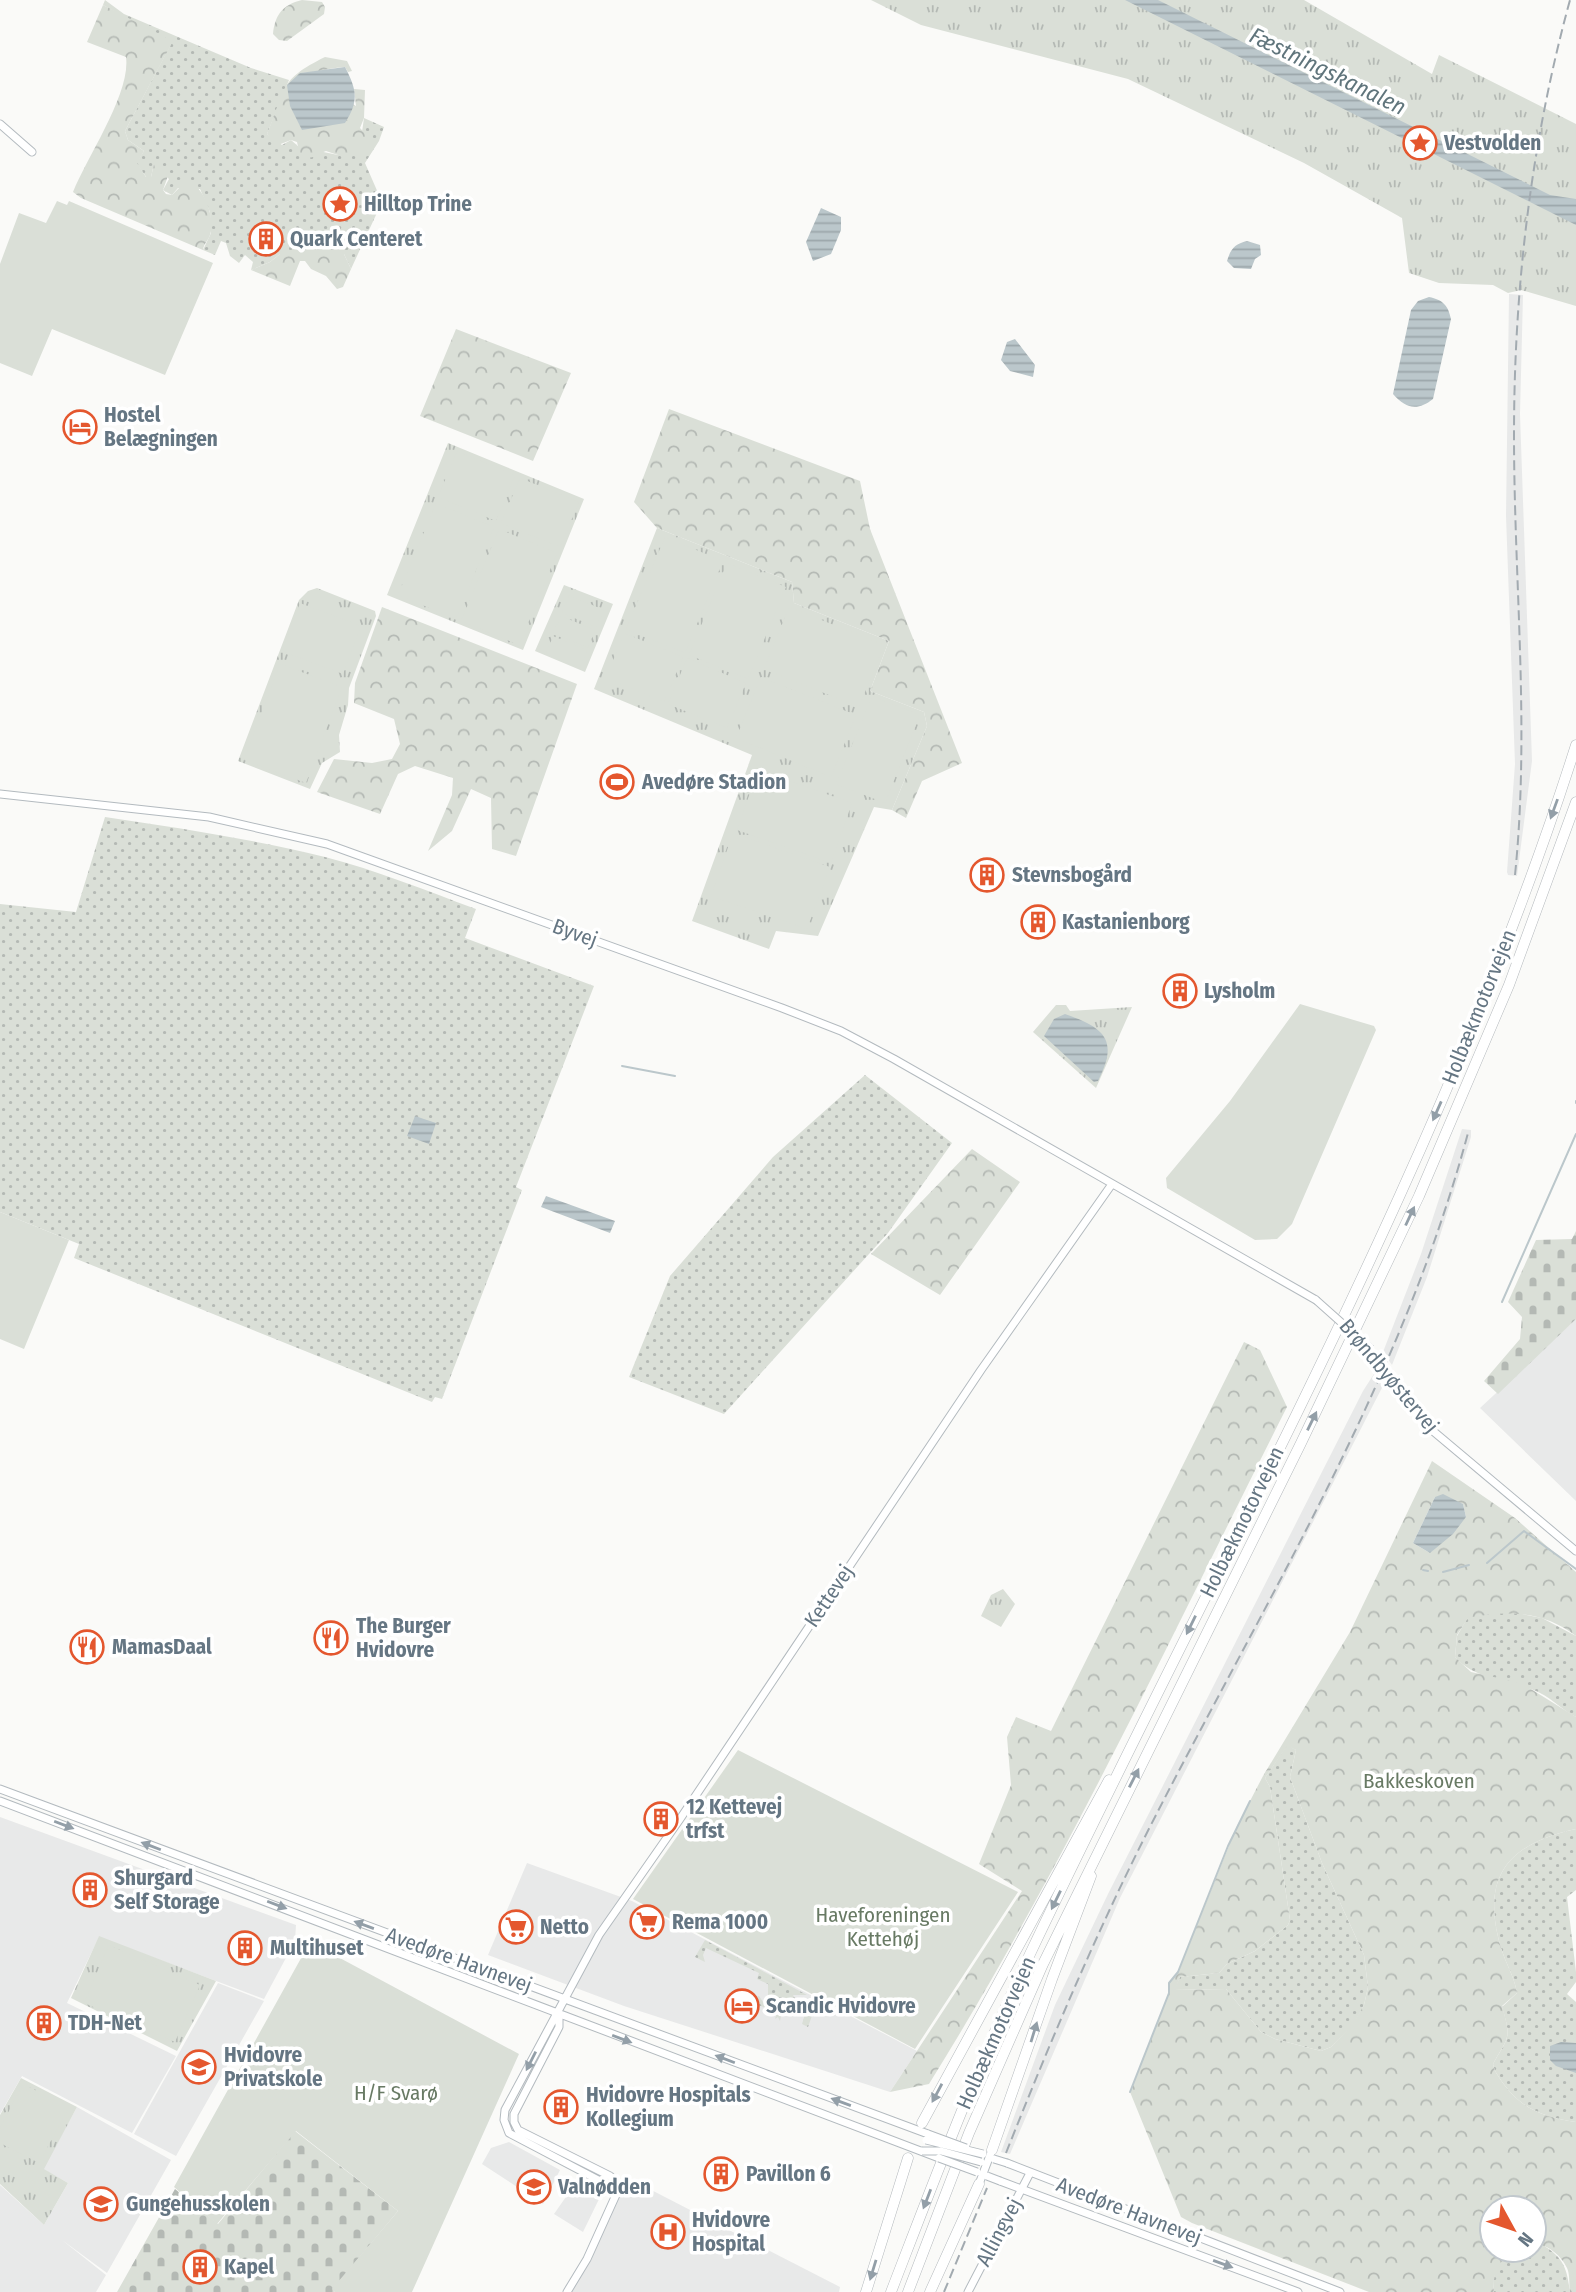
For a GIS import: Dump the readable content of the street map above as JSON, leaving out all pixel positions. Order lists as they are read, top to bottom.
{
  "streets": {
    "highway": ["Holbækmotorvejen"],
    "street": [
      "Byvej",
      "Brøndbyøstervej",
      "Kettevej",
      "Avedøre Havnevej",
      "Allingvej"
    ]
  },
  "crossings": [
    ["Byvej", "Brøndbyøstervej"],
    ["Byvej", "Kettevej"],
    ["Brøndbyøstervej", "Kettevej"],
    ["Kettevej", "Avedøre Havnevej"],
    ["Avedøre Havnevej", "Allingvej"]
  ],
  "water": ["Fæstningskanalen"],
  "parks": ["Bakkeskoven", "Haveforeningen Kettehøj", "H/F Svarø"],
  "places": {
    "place": ["Vestvolden", "Hilltop Trine"],
    "building": [
      "Quark Centeret",
      "Stevnsbogård",
      "Kastanienborg",
      "Lysholm",
      "12 Kettevej trfst",
      "Shurgard Self Storage",
      "Multihuset",
      "TDH-Net",
      "Hvidovre Hospitals Kollegium",
      "Pavillon 6",
      "Kapel"
    ],
    "hotel": ["Hostel Belægningen", "Scandic Hvidovre"],
    "sports": ["Avedøre Stadion"],
    "restaurant": ["The Burger Hvidovre", "MamasDaal"],
    "supermarket": ["Rema 1000", "Netto"],
    "school or university": ["Hvidovre Privatskole", "Valnødden", "Gungehusskolen"],
    "hospital": ["Hvidovre Hospital"]
  },
  "north": "bottom right"
}
